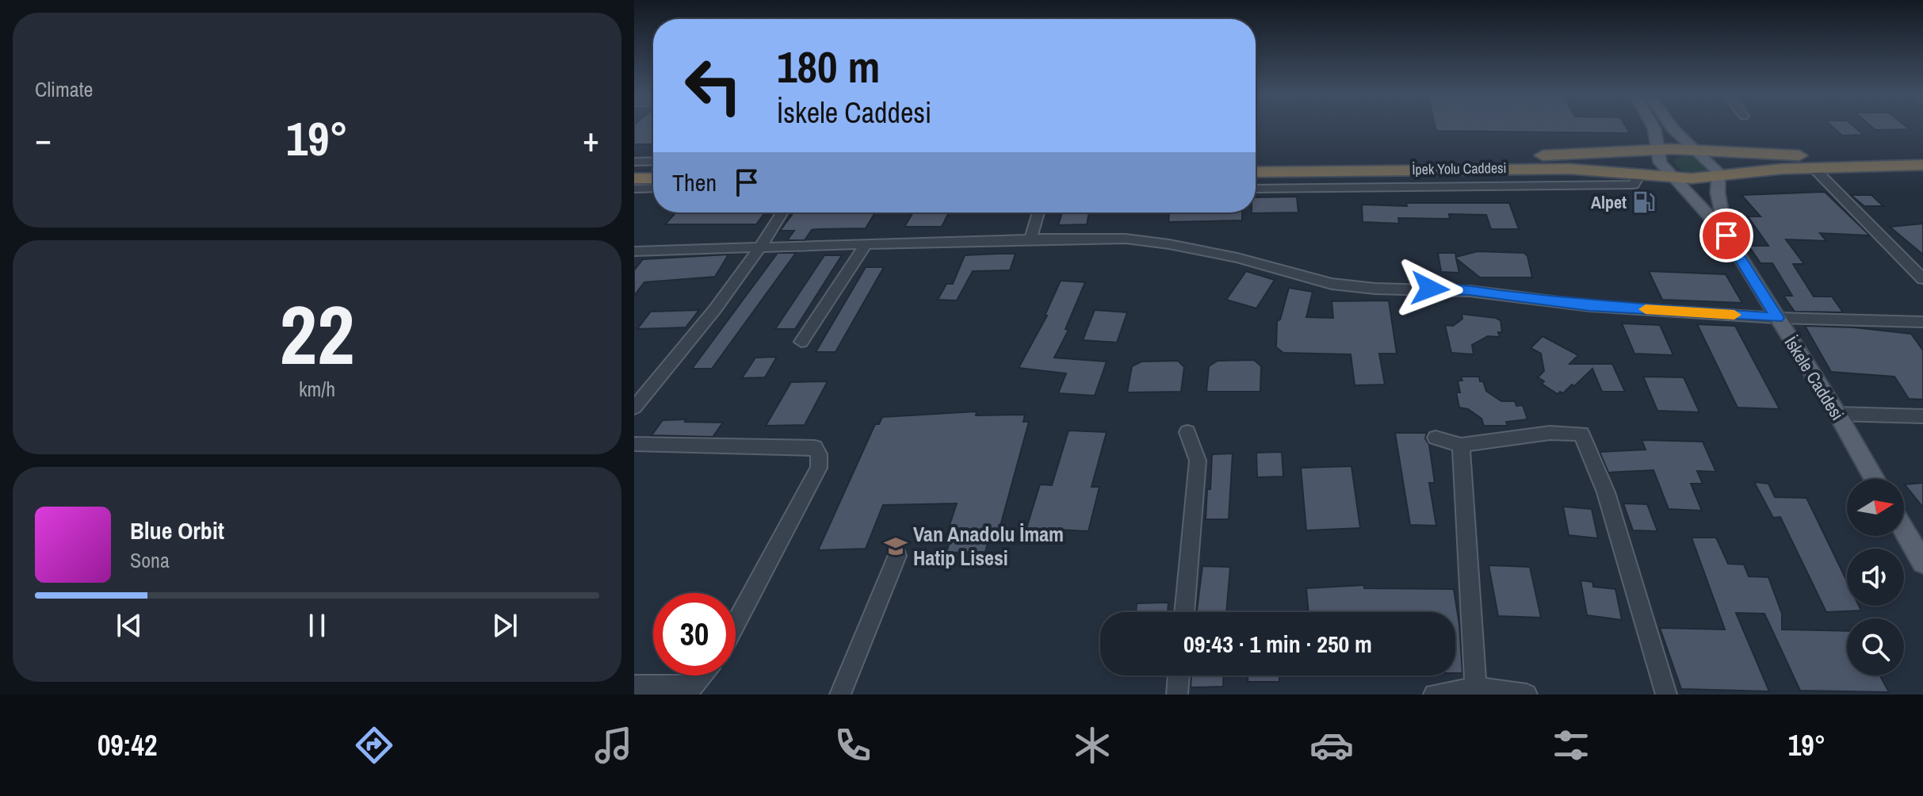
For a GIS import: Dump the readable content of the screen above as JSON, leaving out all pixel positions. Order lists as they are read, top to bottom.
{
  "streets": {
    "highway": ["İpek Yolu Caddesi"],
    "main road": ["İskele Caddesi"]
  },
  "places": {
    "fuel station": ["Alpet"],
    "school or university": ["Van Anadolu İmam Hatip Lisesi"]
  },
  "north": "right",
  "page": {
    "tile": [
      "Climate",
      ["22", "km/h"]
    ],
    "turn": ["180 m", "İskele Caddesi"],
    "heat": ["−", "19°", "+"],
    "then": "Then",
    "song": ["Blue Orbit", "Sona"],
    "limit": "30",
    "trip": "09:43 · 1 min · 250 m",
    "tabs": ["09:42", "19°"]
  }
}
